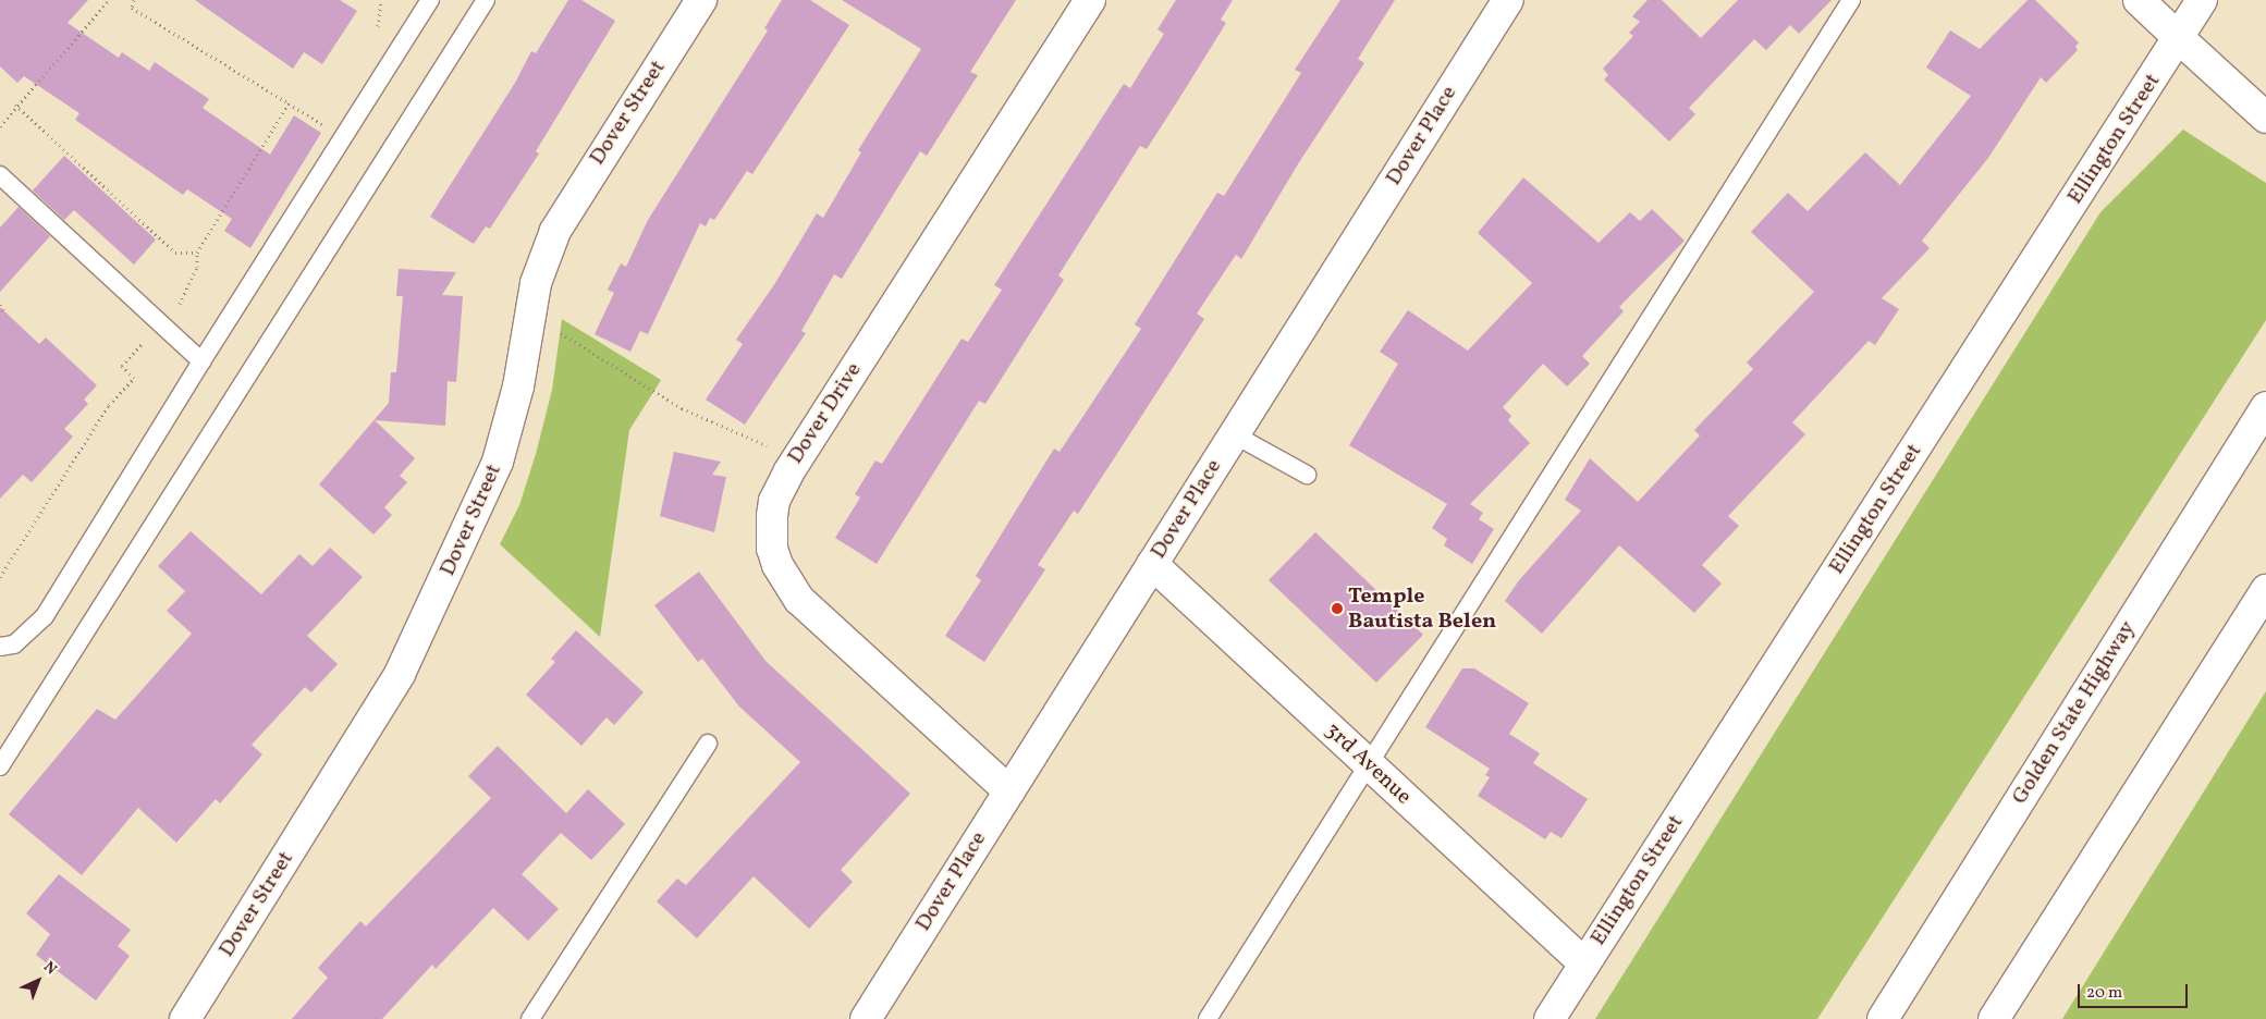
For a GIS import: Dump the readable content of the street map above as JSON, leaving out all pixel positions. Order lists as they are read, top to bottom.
{
  "streets": {
    "main road": [
      "Dover Street",
      "Dover Place",
      "Ellington Street",
      "Dover Drive",
      "Golden State Highway",
      "3rd Avenue"
    ]
  },
  "crossings": [
    ["Dover Place", "Dover Drive"],
    ["Dover Place", "3rd Avenue"],
    ["Ellington Street", "3rd Avenue"]
  ],
  "places": ["Temple Bautista Belen"],
  "scale_bar": "20 m",
  "north": "top right"
}
